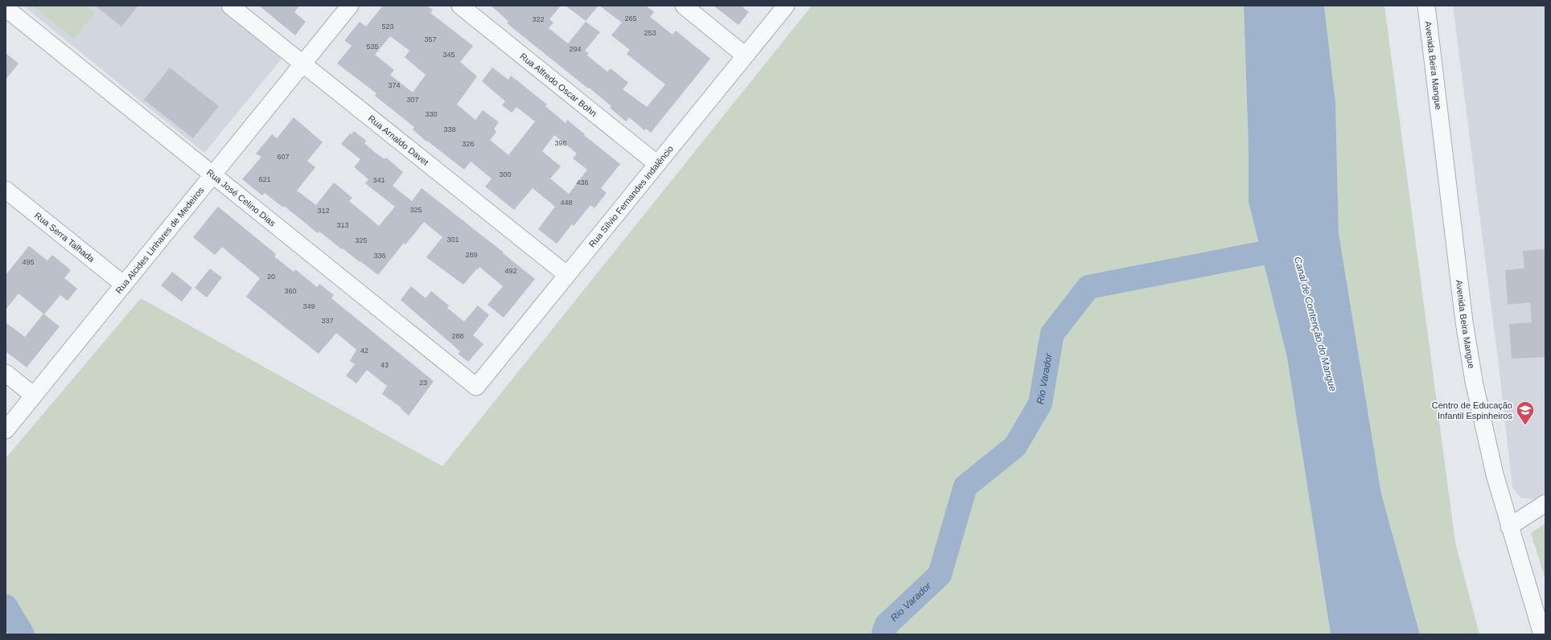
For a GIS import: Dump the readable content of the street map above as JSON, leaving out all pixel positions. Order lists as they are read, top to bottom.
{
  "streets": {
    "street": [
      "Avenida Beira Mangue",
      "Rua Alfredo Oscar Bohn",
      "Rua Arnaldo Davet",
      "Rua Sílvio Fernandes Indalêncio",
      "Rua José Celino Dias",
      "Rua Serra Talhada",
      "Rua Alcides Linhares de Medeiros"
    ]
  },
  "crossings": [
    ["Rua Alfredo Oscar Bohn", "Rua Sílvio Fernandes Indalêncio"],
    ["Rua Arnaldo Davet", "Rua Sílvio Fernandes Indalêncio"],
    ["Rua Arnaldo Davet", "Rua Alcides Linhares de Medeiros"],
    ["Rua Sílvio Fernandes Indalêncio", "Rua José Celino Dias"],
    ["Rua José Celino Dias", "Rua Alcides Linhares de Medeiros"],
    ["Rua Serra Talhada", "Rua Alcides Linhares de Medeiros"]
  ],
  "water": ["Canal de Contenção do Mangue", "Rio Varador"],
  "places": {
    "school or university": ["Centro de Educação Infantil Espinheiros"]
  },
  "house_numbers": [
    "265",
    "322",
    "523",
    "253",
    "357",
    "535",
    "294",
    "345",
    "374",
    "307",
    "330",
    "338",
    "396",
    "326",
    "607",
    "300",
    "621",
    "341",
    "436",
    "448",
    "325",
    "312",
    "313",
    "301",
    "325",
    "289",
    "336",
    "495",
    "492",
    "20",
    "360",
    "349",
    "337",
    "288",
    "42",
    "43",
    "23"
  ]
}
